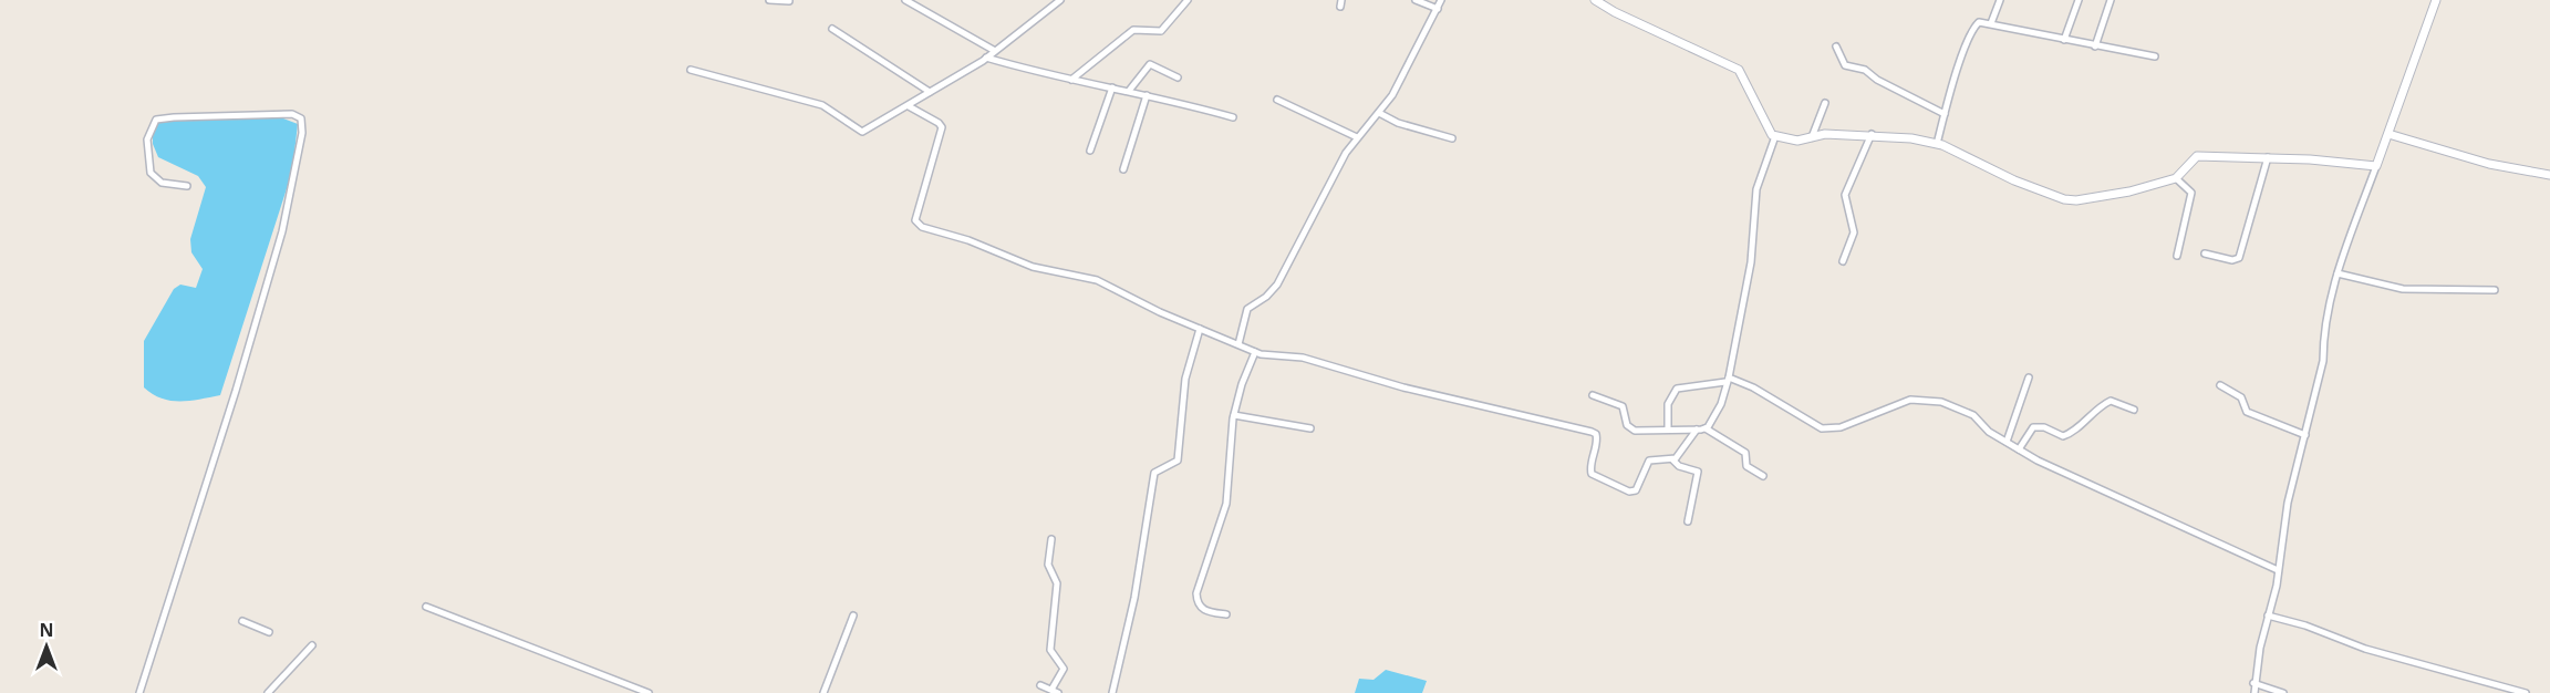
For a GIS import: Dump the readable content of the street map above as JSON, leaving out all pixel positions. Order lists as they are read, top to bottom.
{
  "north": "top"
}
